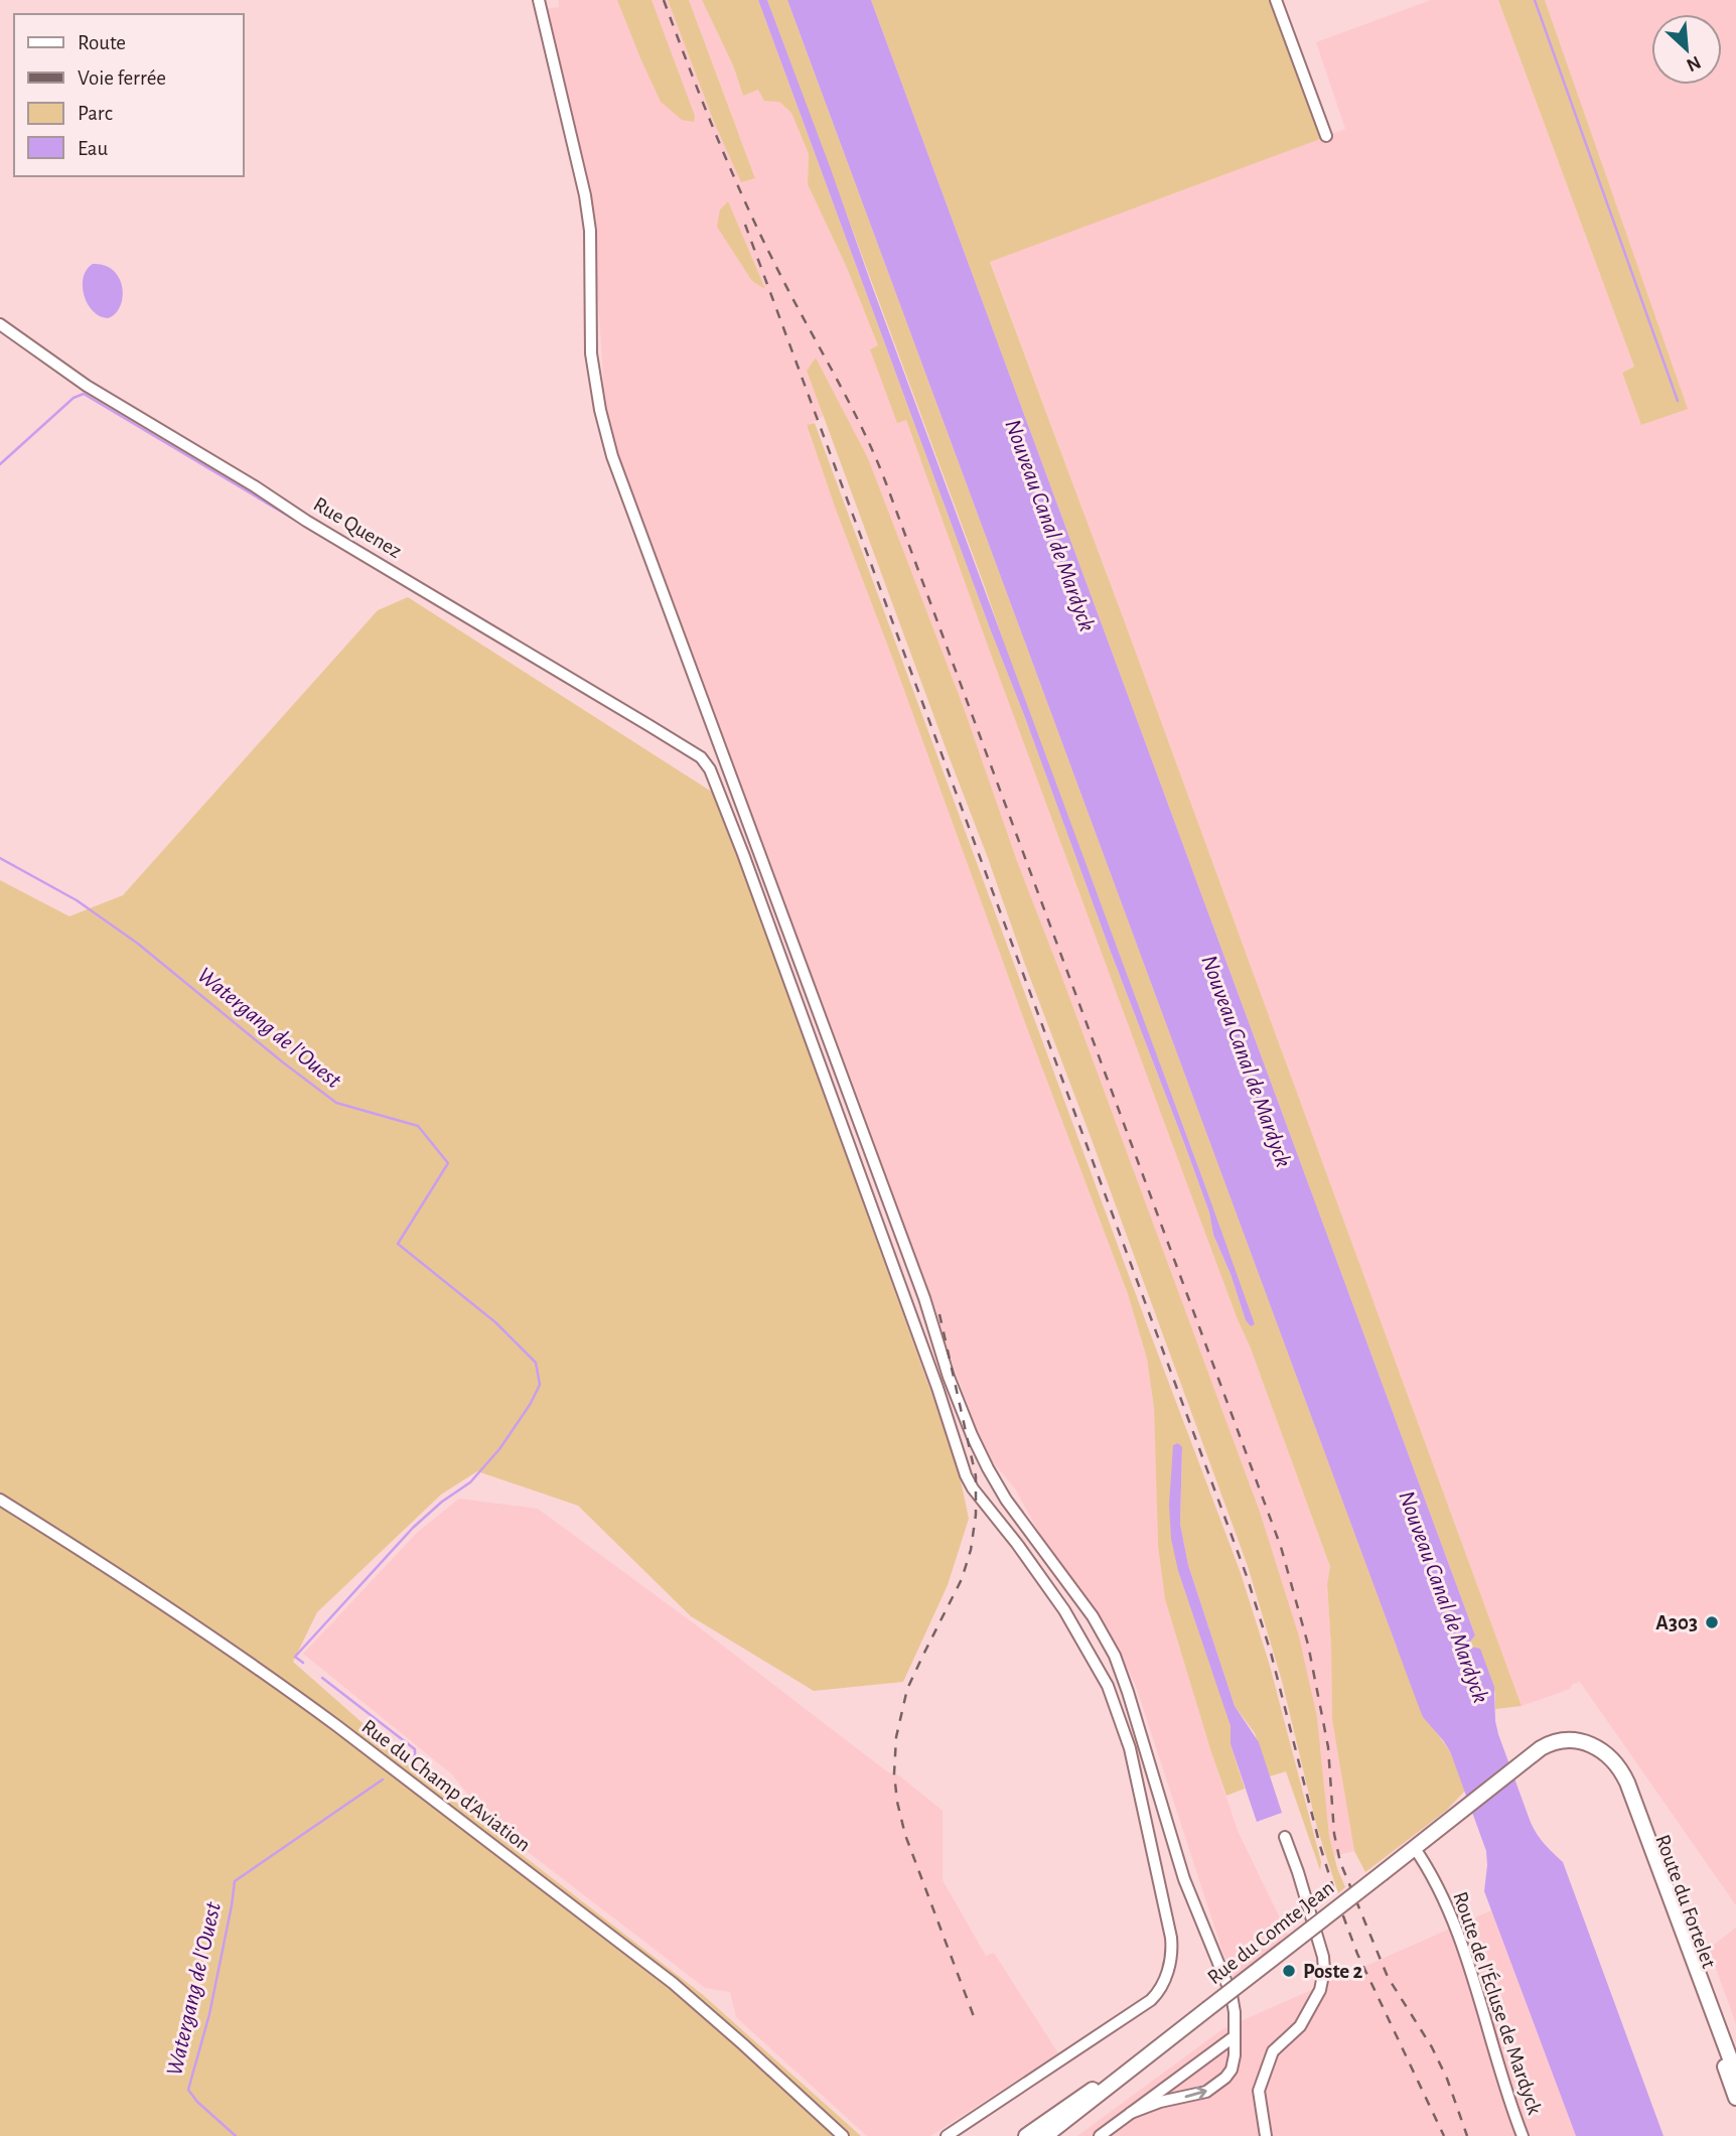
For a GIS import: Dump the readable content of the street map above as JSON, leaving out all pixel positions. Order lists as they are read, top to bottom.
{
  "streets": {
    "main road": ["Route du Fortelet", "Rue du Comte Jean"],
    "street": ["Rue Quenez", "Rue du Champ d'Aviation", "Route de l'Écluse de Mardyck"]
  },
  "crossings": [
    ["Route du Fortelet", "Rue du Comte Jean"],
    ["Route du Fortelet", "Route de l'Écluse de Mardyck"],
    ["Rue du Comte Jean", "Route de l'Écluse de Mardyck"]
  ],
  "water": ["Nouveau Canal de Mardyck", "Watergang de l'Ouest"],
  "places": ["A303", "Poste 2"],
  "legend": [
    "Route",
    "Voie ferrée",
    "Parc",
    "Eau"
  ],
  "north": "bottom right"
}
